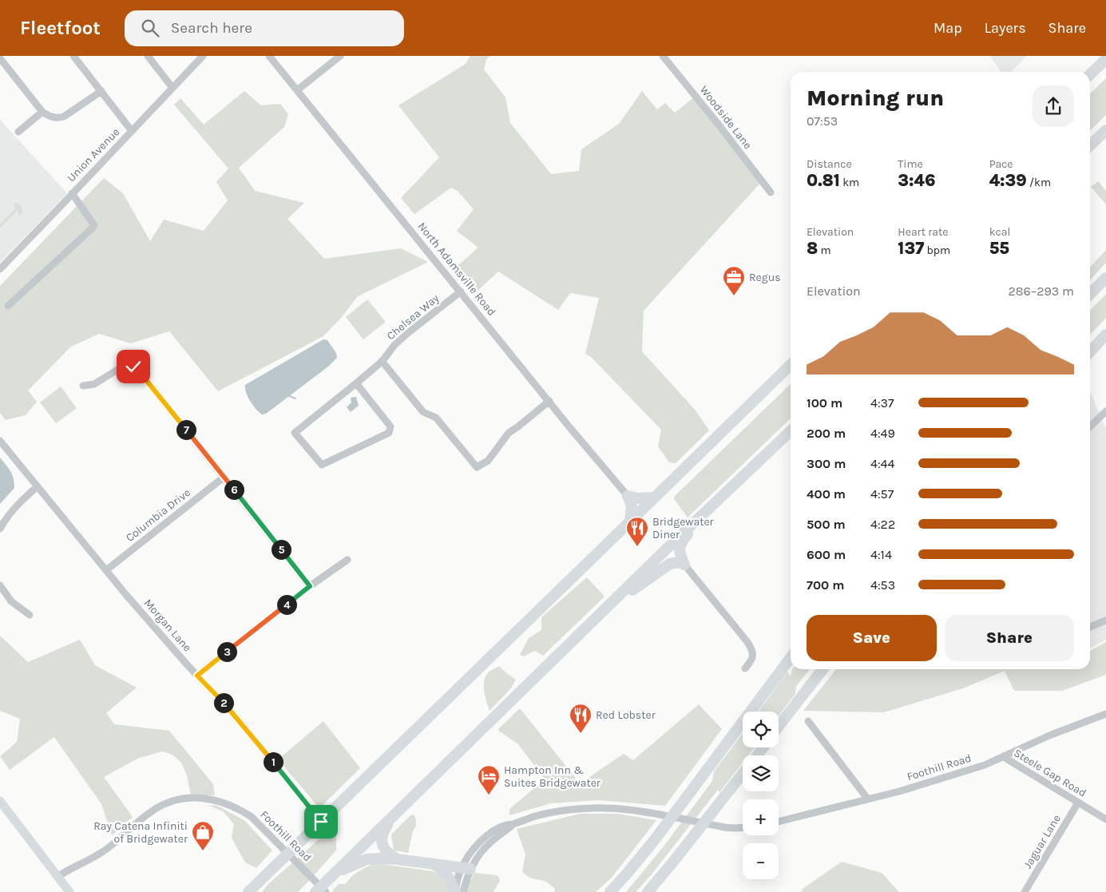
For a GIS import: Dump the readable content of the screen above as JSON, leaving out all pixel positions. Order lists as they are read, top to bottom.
{
  "streets": {
    "street": [
      "Woodside Lane",
      "Union Avenue",
      "North Adamsville Road",
      "Chelsea Way",
      "Columbia Drive",
      "Morgan Lane",
      "Foothill Road",
      "Steele Gap Road",
      "Jaguar Lane"
    ]
  },
  "crossings": [
    ["North Adamsville Road", "Chelsea Way"],
    ["Columbia Drive", "Morgan Lane"],
    ["Foothill Road", "Steele Gap Road"],
    ["Steele Gap Road", "Jaguar Lane"]
  ],
  "places": {
    "office": ["Regus"],
    "restaurant": ["Bridgewater Diner", "Red Lobster"],
    "hotel": ["Hampton Inn & Suites Bridgewater"],
    "shop": ["Ray Catena Infiniti of Bridgewater"]
  },
  "page": {
    "header": "Fleetfoot",
    "search": "Search here",
    "nav": ["Map", "Layers", "Share"],
    "heading": ["Morning run", "07:53"],
    "stats": [
      ["Distance", "0.81 km"],
      ["Time", "3:46"],
      ["Pace", "4:39 /km"],
      ["Elevation", "8 m"],
      ["Heart rate", "137 bpm"],
      ["kcal", "55"]
    ],
    "chart": ["Elevation", "286–293 m"],
    "list": [
      {
        "name": "100 m",
        "note": "4:37"
      },
      {
        "name": "200 m",
        "note": "4:49"
      },
      {
        "name": "300 m",
        "note": "4:44"
      },
      {
        "name": "400 m",
        "note": "4:57"
      },
      {
        "name": "500 m",
        "note": "4:22"
      },
      {
        "name": "600 m",
        "note": "4:14"
      },
      {
        "name": "700 m",
        "note": "4:53"
      }
    ],
    "pins": [
      "7",
      "6",
      "5",
      "4",
      "3",
      "2",
      "1"
    ],
    "buttons": ["Save", "Share"],
    "map_buttons": ["+", "−"]
  }
}
